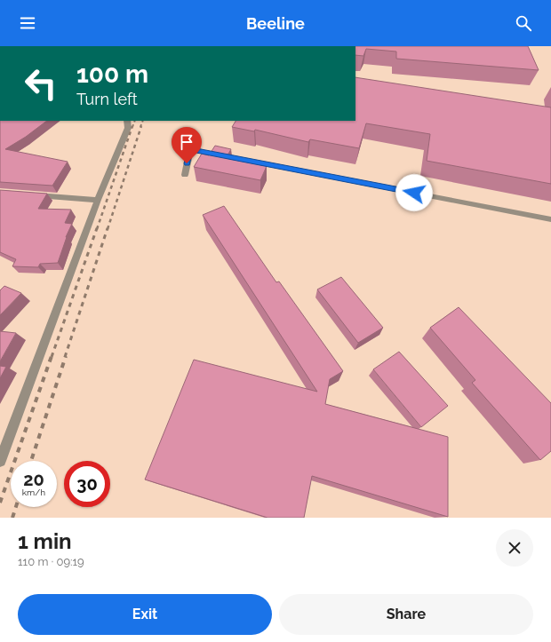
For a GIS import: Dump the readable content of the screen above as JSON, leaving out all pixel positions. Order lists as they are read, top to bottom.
{
  "page": {
    "header": "Beeline",
    "turn": ["100 m", "Turn left"],
    "speed": "20 km/h",
    "limit": "30",
    "heading": ["1 min", "110 m · 09:19"],
    "buttons": ["Exit", "Share"]
  }
}
